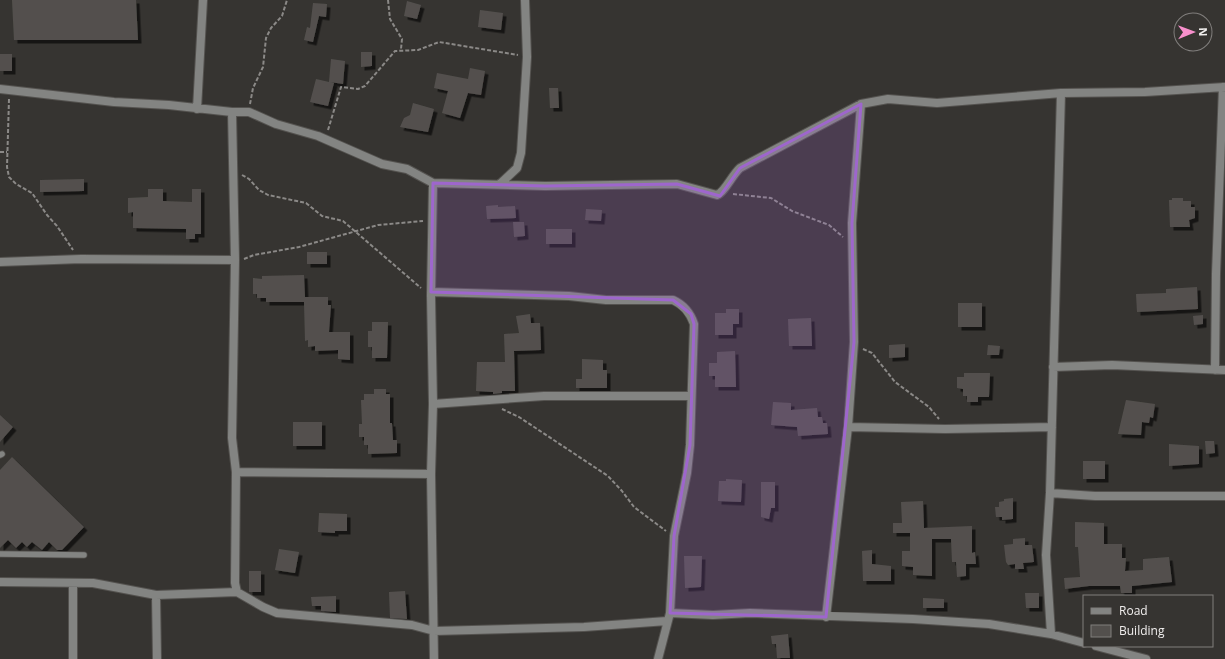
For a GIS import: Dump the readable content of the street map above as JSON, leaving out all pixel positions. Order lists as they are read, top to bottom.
{
  "legend": ["Road", "Building"],
  "north": "right"
}
